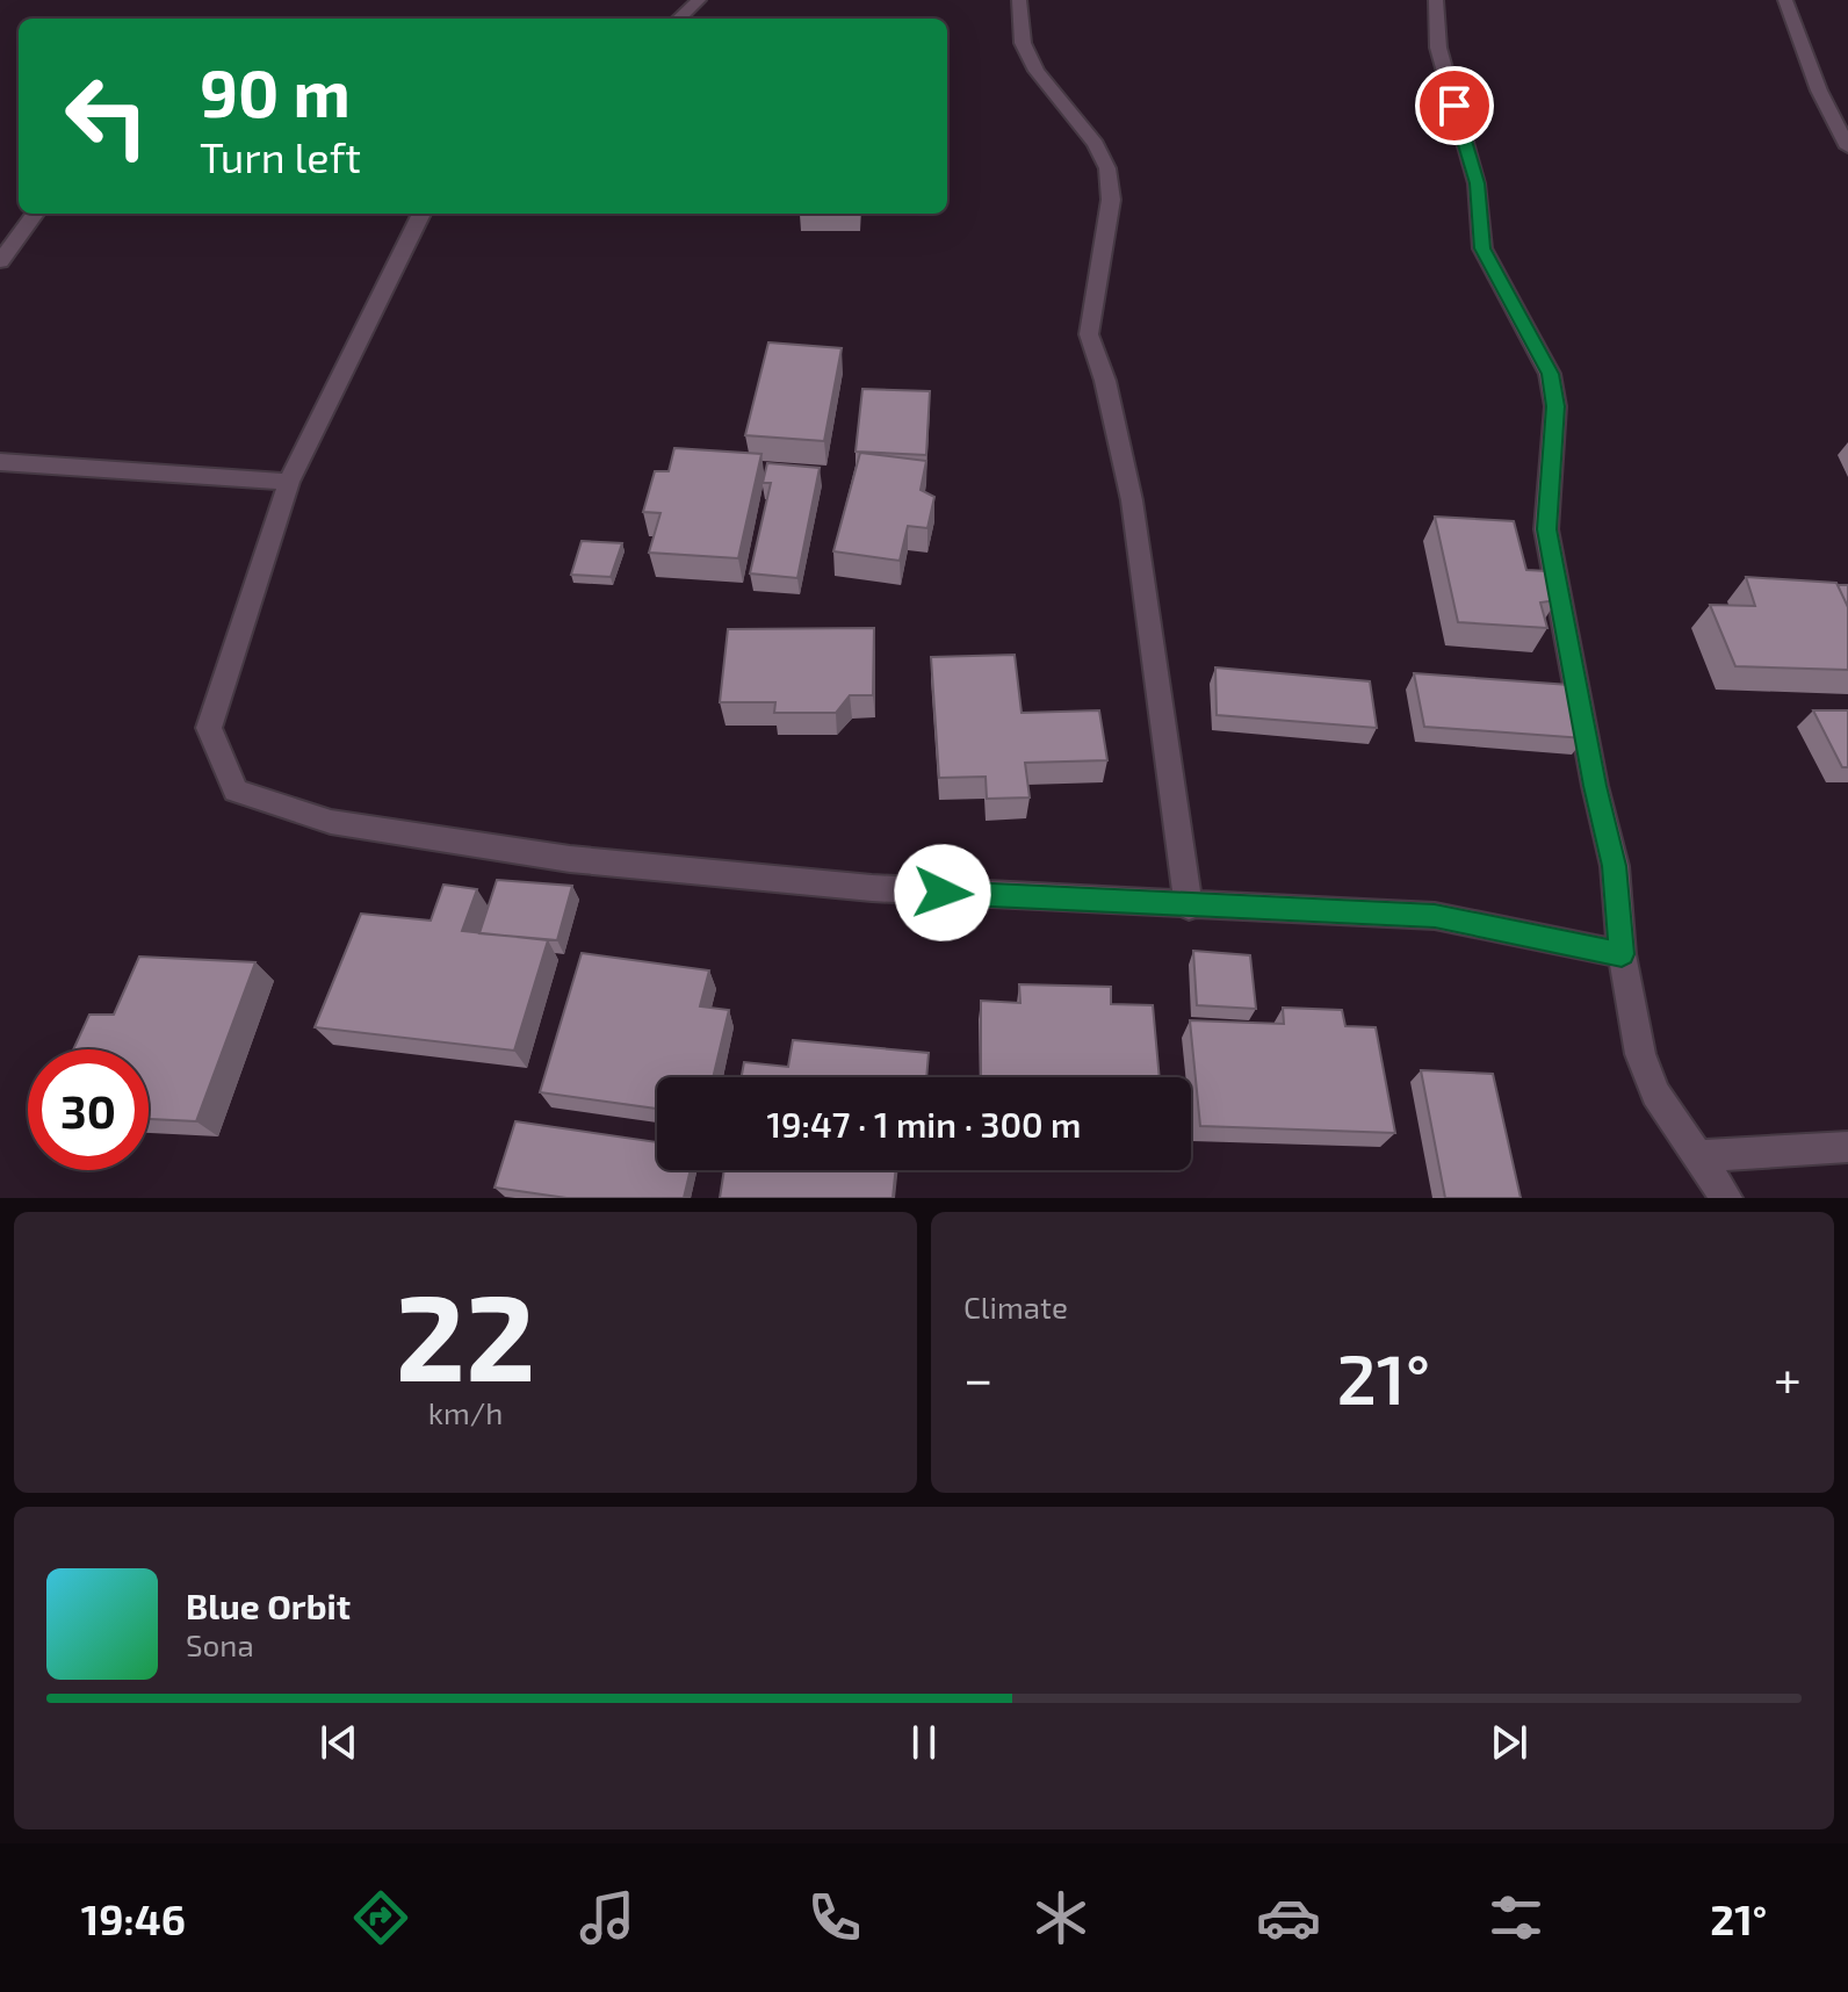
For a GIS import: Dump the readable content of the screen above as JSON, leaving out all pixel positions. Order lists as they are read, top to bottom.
{
  "page": {
    "turn": ["90 m", "Turn left"],
    "limit": "30",
    "trip": "19:47 · 1 min · 300 m",
    "tile": [
      ["22", "km/h"],
      "Climate"
    ],
    "heat": ["−", "21°", "+"],
    "song": ["Blue Orbit", "Sona"],
    "tabs": ["19:46", "21°"]
  }
}
